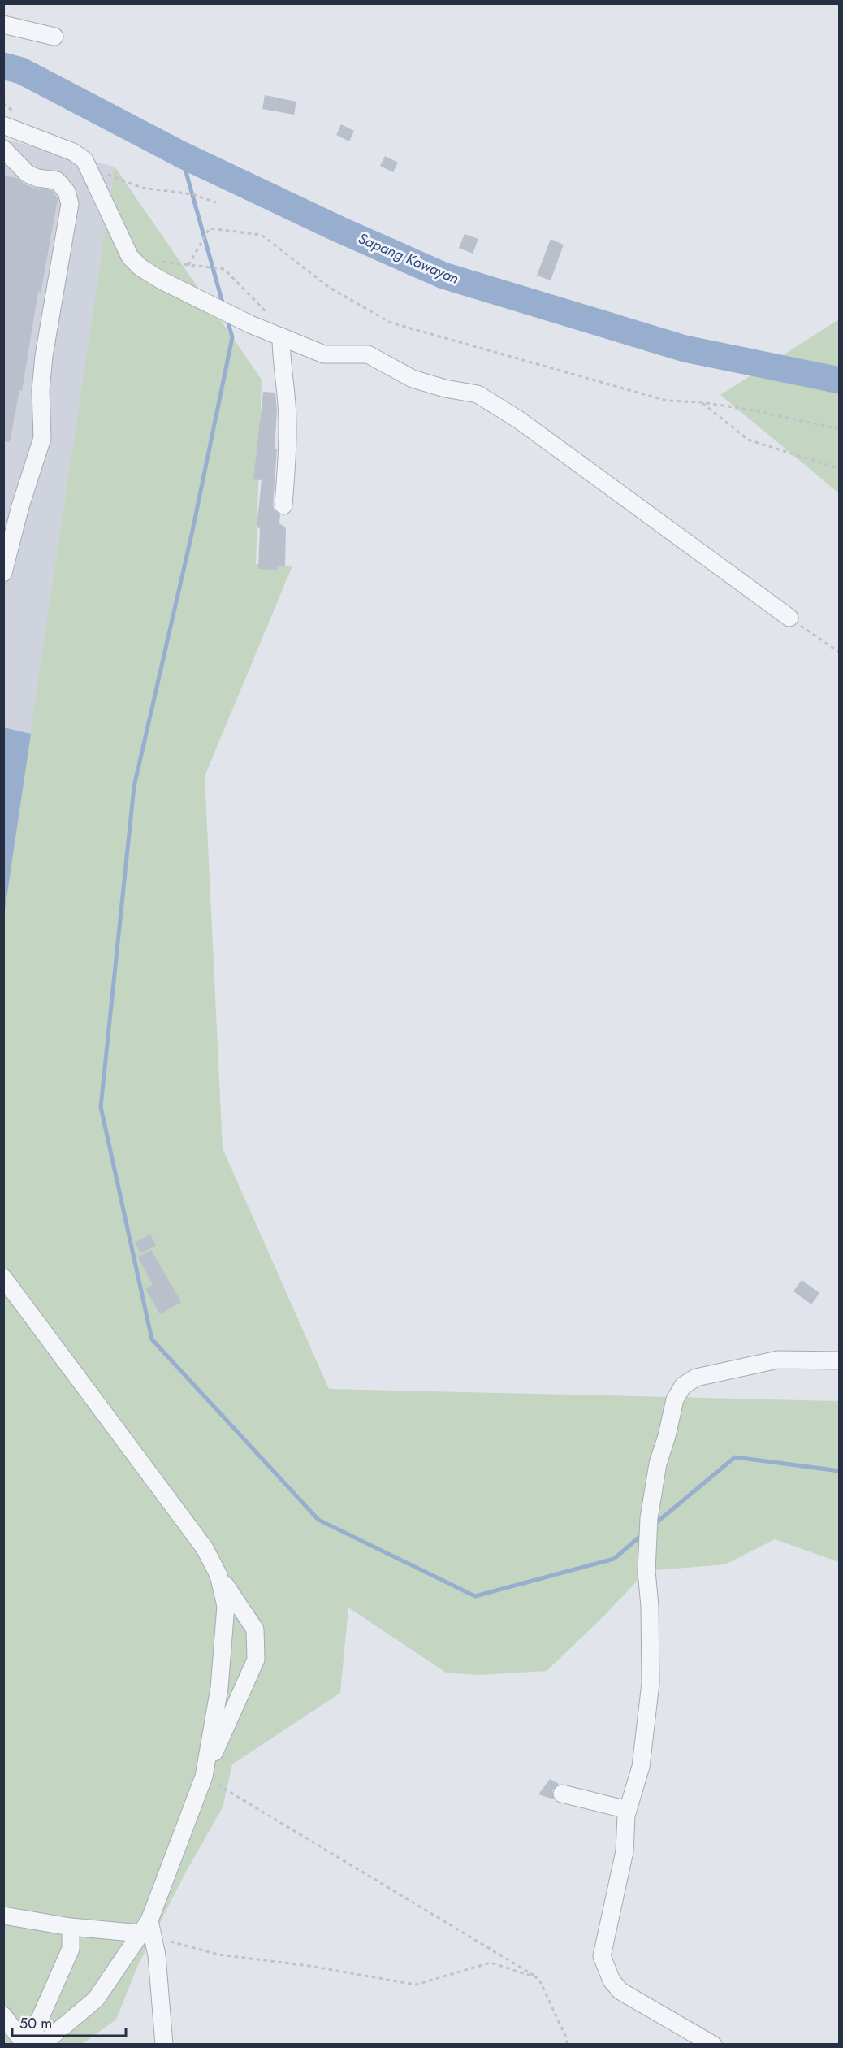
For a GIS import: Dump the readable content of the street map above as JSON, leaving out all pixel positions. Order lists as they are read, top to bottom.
{
  "water": ["Sapang Kawayan"],
  "scale_bar": "50 m"
}
